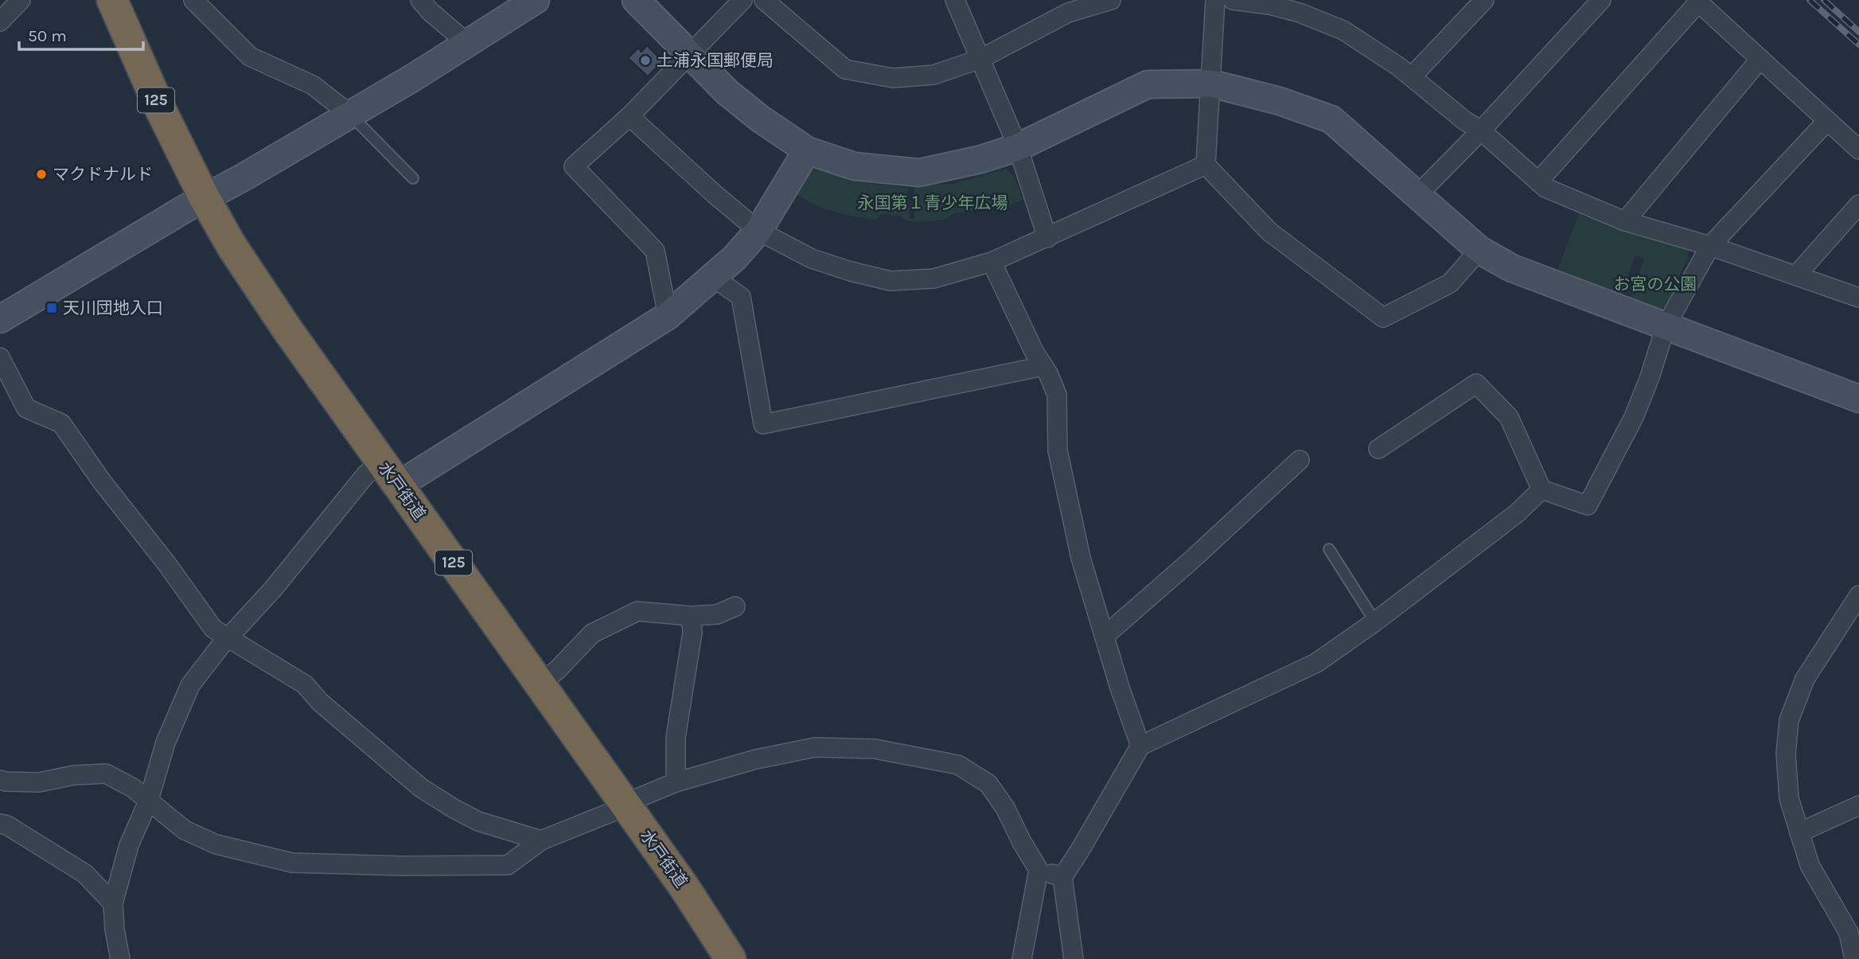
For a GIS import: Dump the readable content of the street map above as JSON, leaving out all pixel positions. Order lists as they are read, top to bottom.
{
  "streets": {
    "highway": ["125", "水戸街道"]
  },
  "parks": ["永国第１青少年広場", "お宮の公園"],
  "places": {
    "other": ["土浦永国郵便局", "マクドナルド"],
    "transit": ["天川団地入口"]
  },
  "scale_bar": "50 m"
}
